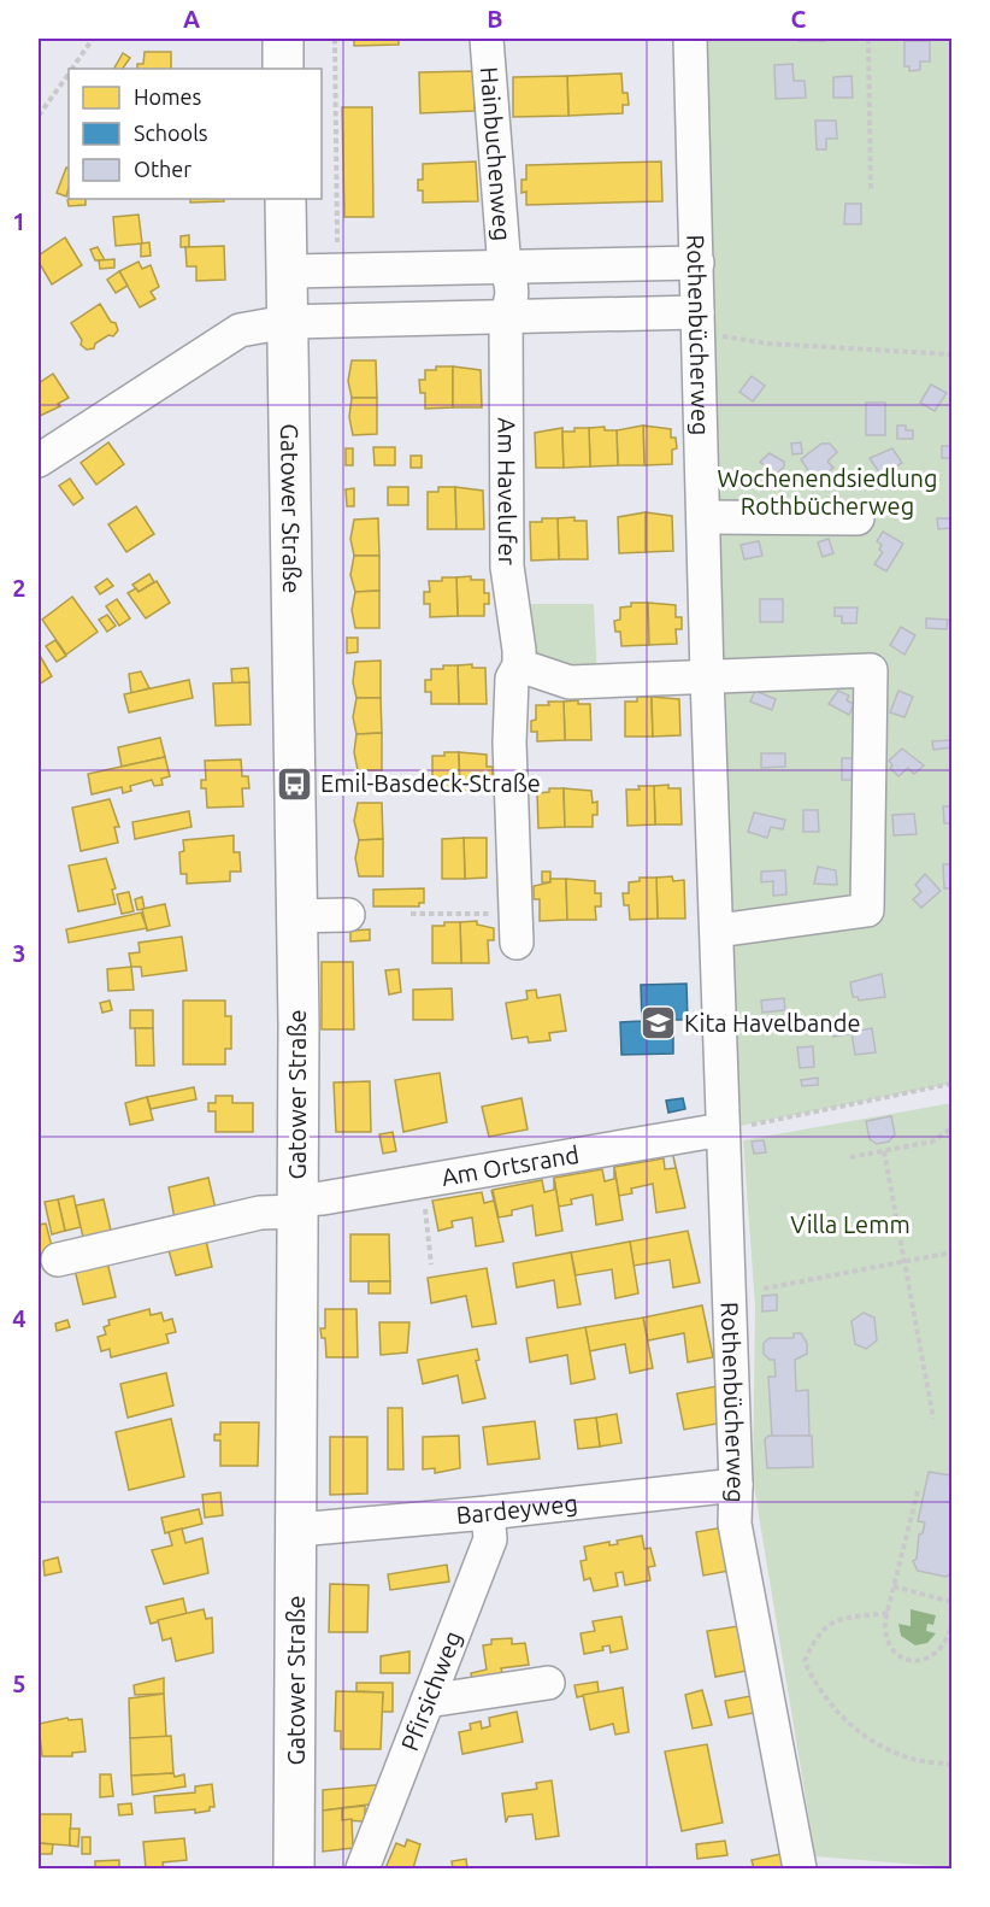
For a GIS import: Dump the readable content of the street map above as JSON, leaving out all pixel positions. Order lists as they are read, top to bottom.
{
  "streets": {
    "main road": ["Gatower Straße"],
    "street": [
      "Hainbuchenweg",
      "Rothenbücherweg",
      "Am Havelufer",
      "Am Ortsrand",
      "Bardeyweg",
      "Pfirsichweg"
    ]
  },
  "crossings": [
    ["Rothenbücherweg", "Am Ortsrand"],
    ["Rothenbücherweg", "Bardeyweg"],
    ["Gatower Straße", "Am Ortsrand"],
    ["Gatower Straße", "Bardeyweg"],
    ["Bardeyweg", "Pfirsichweg"]
  ],
  "parks": ["Wochenendsiedlung Rothbücherweg", "Villa Lemm"],
  "places": {
    "bus stop": ["Emil-Basdeck-Straße"],
    "school or university": ["Kita Havelbande"]
  },
  "legend": ["Homes", "Schools", "Other"],
  "grid": {
    "columns": ["A", "B", "C"],
    "rows": [
      "1",
      "2",
      "3",
      "4",
      "5"
    ]
  }
}
